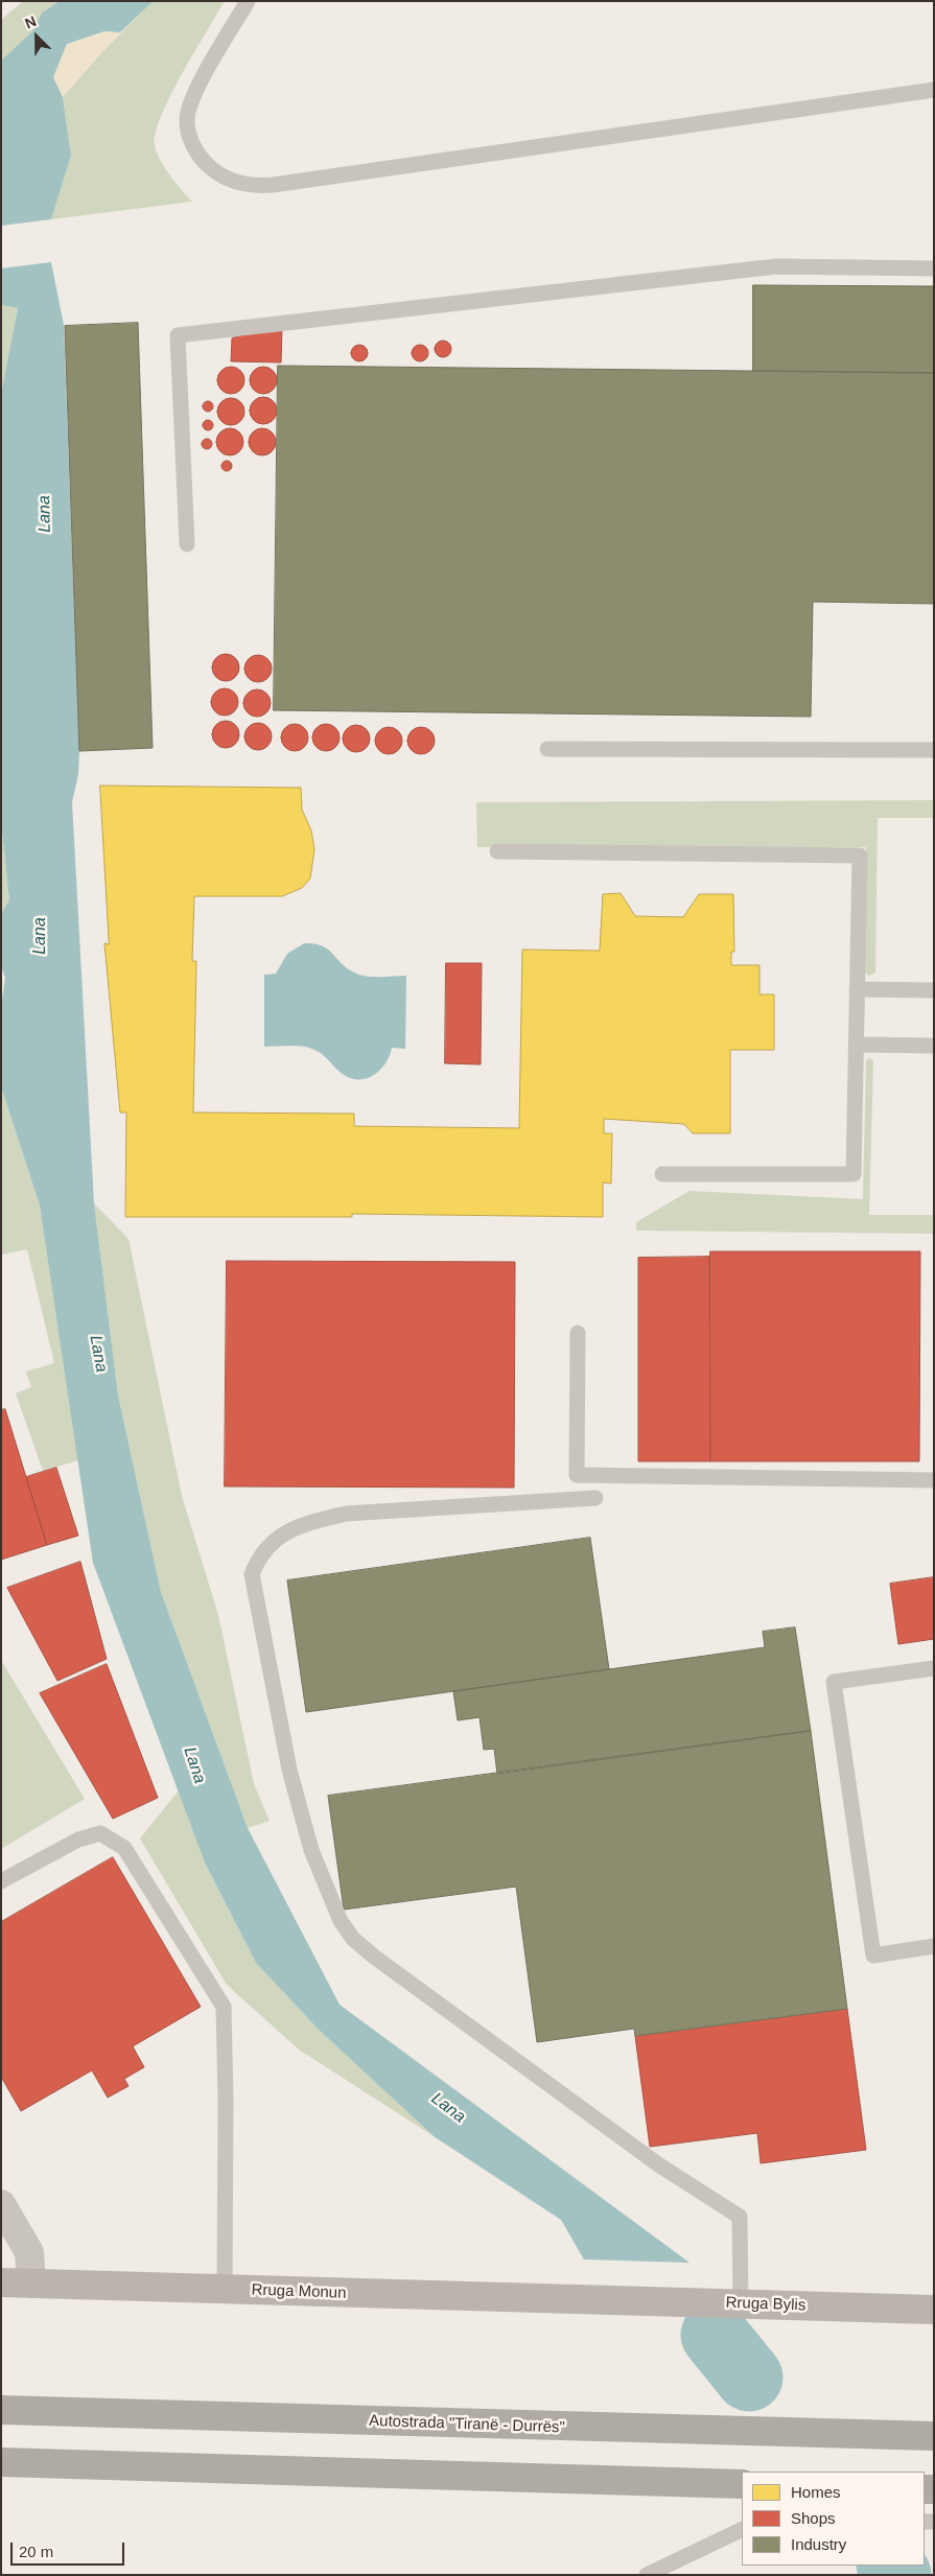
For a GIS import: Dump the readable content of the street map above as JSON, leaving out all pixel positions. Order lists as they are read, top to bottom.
{
  "streets": {
    "highway": ["Autostrada \"Tiranë - Durrës\""],
    "main road": ["Rruga Monun", "Rruga Bylis"]
  },
  "crossings": [
    ["Rruga Monun", "Rruga Bylis"]
  ],
  "water": ["Lana"],
  "legend": ["Homes", "Shops", "Industry"],
  "scale_bar": "20 m",
  "north": "top left"
}
